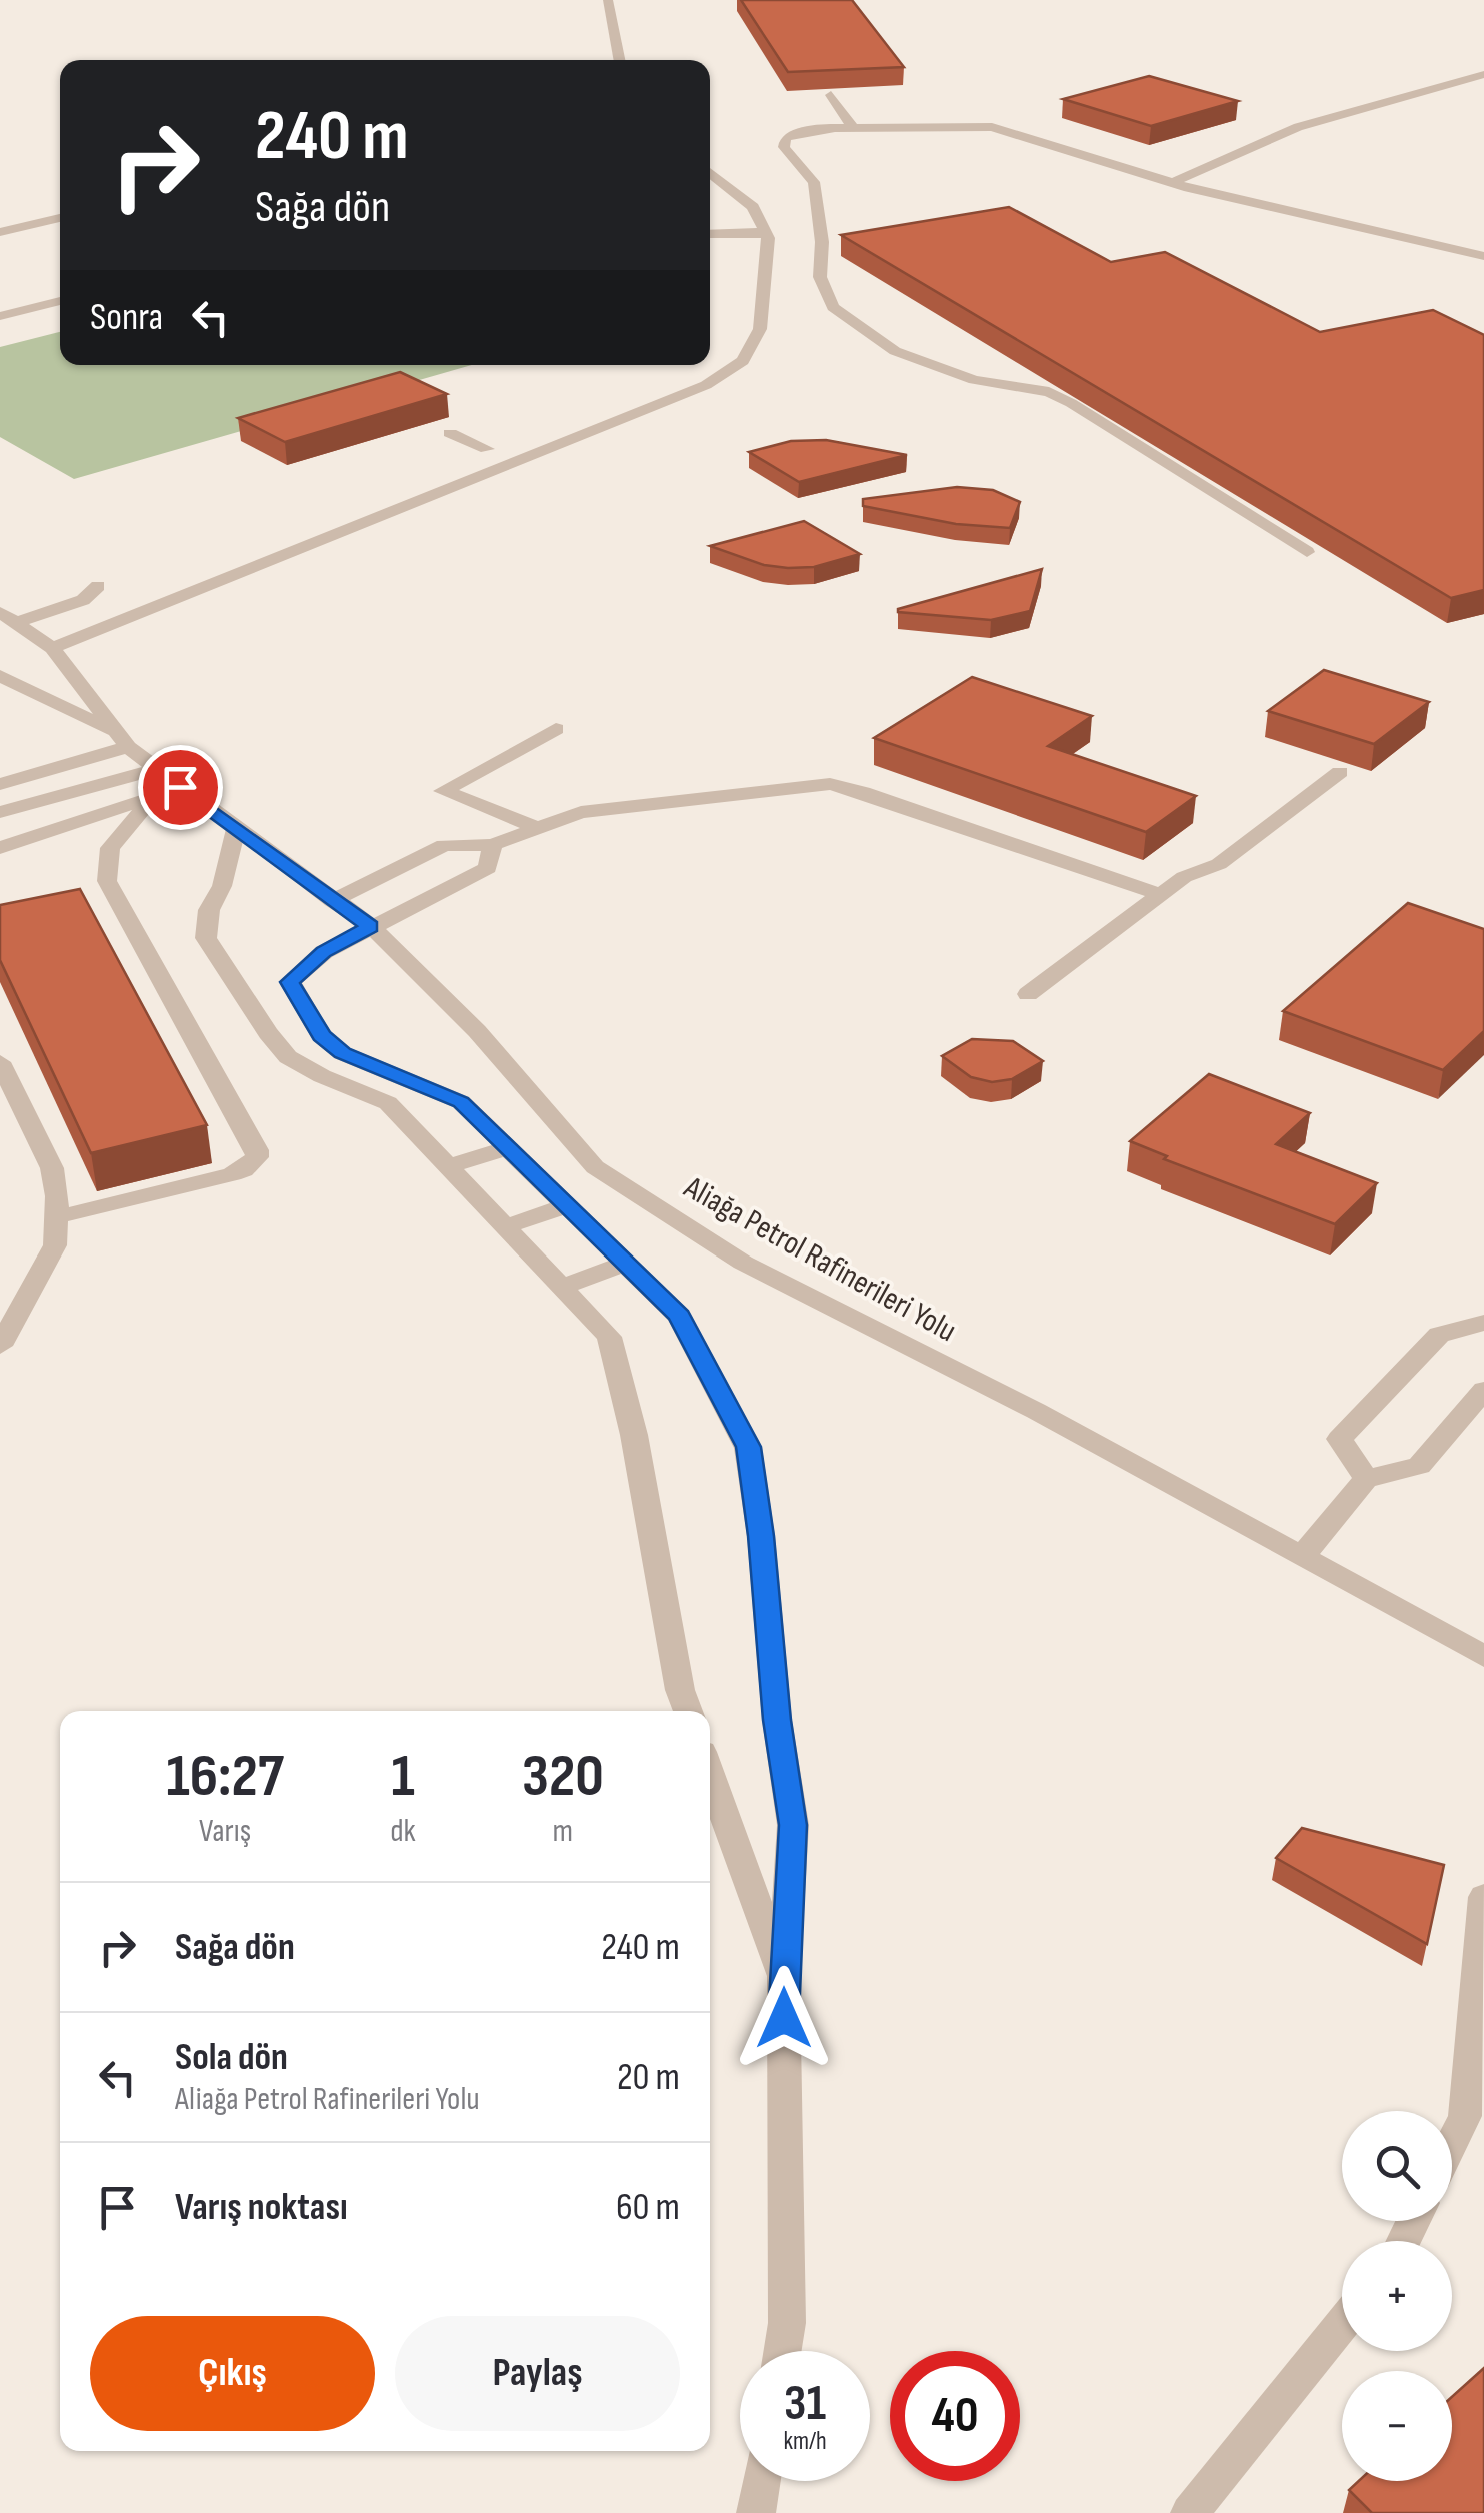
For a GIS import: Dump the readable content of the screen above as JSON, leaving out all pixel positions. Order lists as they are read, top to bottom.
{
  "streets": {
    "street": ["Aliağa Petrol Rafinerileri Yolu"]
  },
  "page": {
    "turn": ["240 m", "Sağa dön"],
    "then": "Sonra",
    "eta": [
      "16:27",
      "Varış",
      "1",
      "dk",
      "320",
      "m"
    ],
    "list": [
      {
        "name": "Sağa dön",
        "value": "240 m"
      },
      {
        "name": "Sola dön",
        "note": "Aliağa Petrol Rafinerileri Yolu",
        "value": "20 m"
      },
      {
        "name": "Varış noktası",
        "value": "60 m"
      }
    ],
    "map_buttons": ["+", "−"],
    "buttons": ["Çıkış", "Paylaş"],
    "speed": "31 km/h",
    "limit": "40"
  }
}
